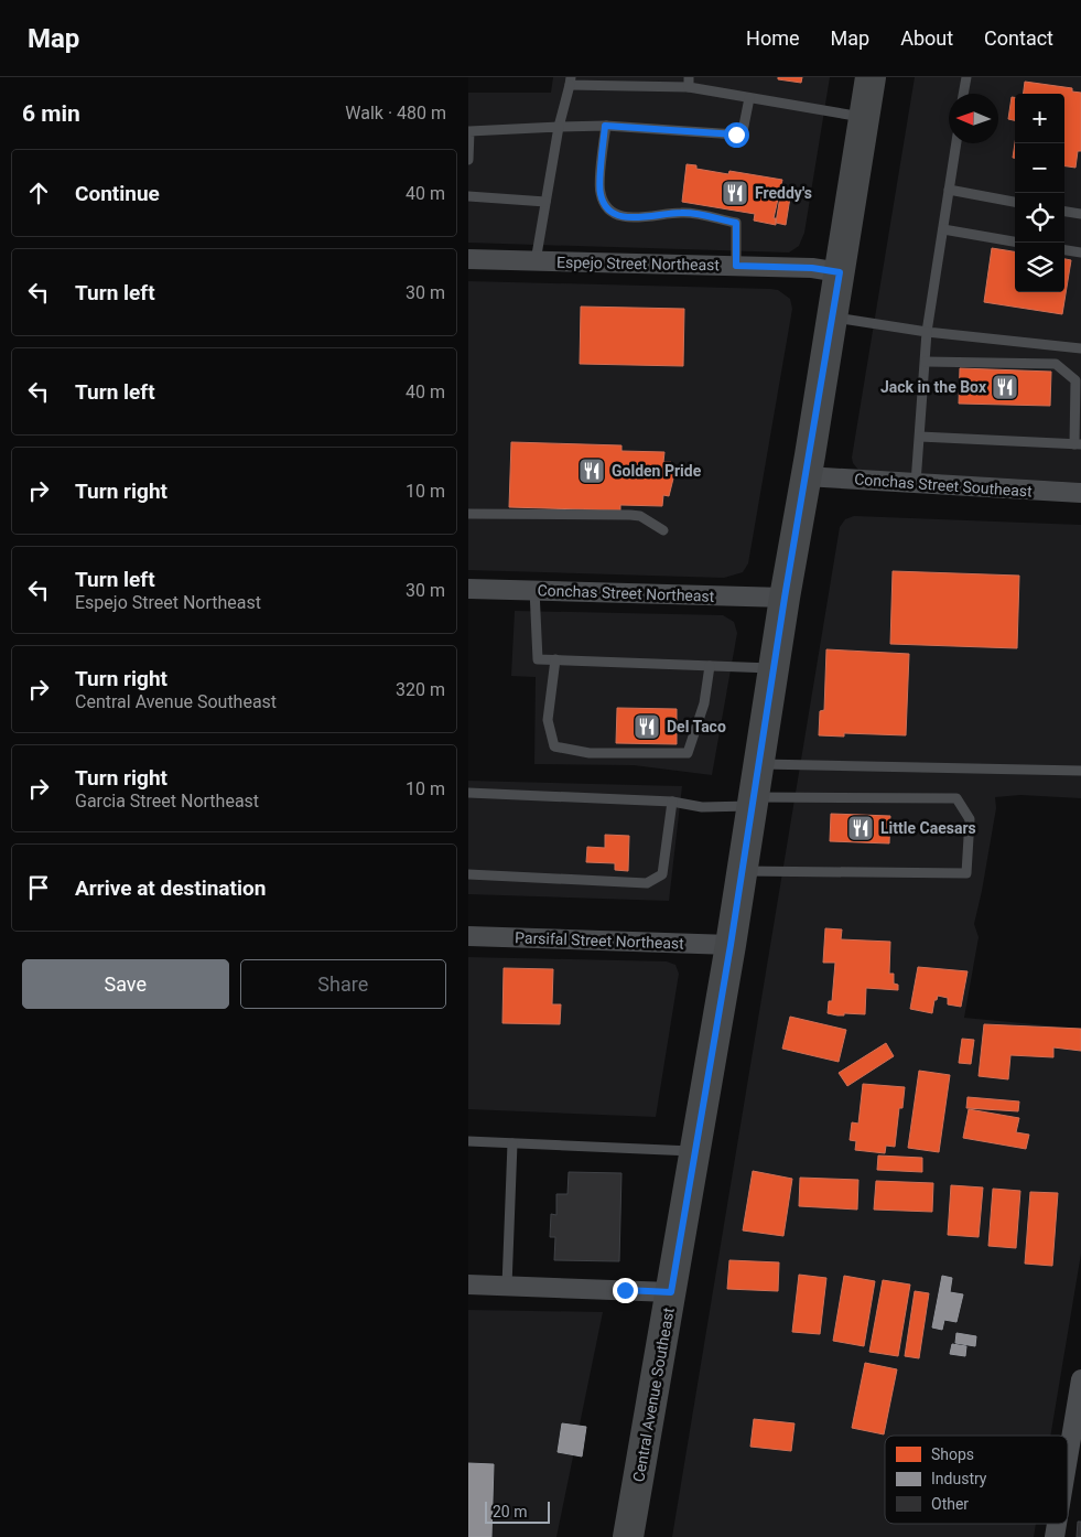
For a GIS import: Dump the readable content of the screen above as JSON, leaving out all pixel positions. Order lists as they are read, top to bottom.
{
  "streets": {
    "main road": ["Central Avenue Southeast"],
    "street": [
      "Espejo Street Northeast",
      "Conchas Street Southeast",
      "Conchas Street Northeast",
      "Parsifal Street Northeast"
    ]
  },
  "crossings": [
    ["Espejo Street Northeast", "Central Avenue Southeast"],
    ["Conchas Street Southeast", "Central Avenue Southeast"],
    ["Conchas Street Northeast", "Central Avenue Southeast"],
    ["Parsifal Street Northeast", "Central Avenue Southeast"]
  ],
  "places": {
    "restaurant": [
      "Freddy's",
      "Jack in the Box",
      "Golden Pride",
      "Del Taco",
      "Little Caesars"
    ]
  },
  "legend": ["Shops", "Industry", "Other"],
  "scale_bar": "20 m",
  "north": "left",
  "page": {
    "header": "Map",
    "nav": [
      "Home",
      "Map",
      "About",
      "Contact"
    ],
    "heading": ["6 min", "Walk · 480 m"],
    "map_buttons": ["+", "−"],
    "list": [
      ["Continue", "40 m"],
      ["Turn left", "30 m"],
      ["Turn left", "40 m"],
      ["Turn right", "10 m"],
      ["Turn left", "Espejo Street Northeast", "30 m"],
      ["Turn right", "Central Avenue Southeast", "320 m"],
      ["Turn right", "Garcia Street Northeast", "10 m"],
      "Arrive at destination"
    ],
    "buttons": ["Save", "Share"],
    "scale": "20 m"
  }
}
